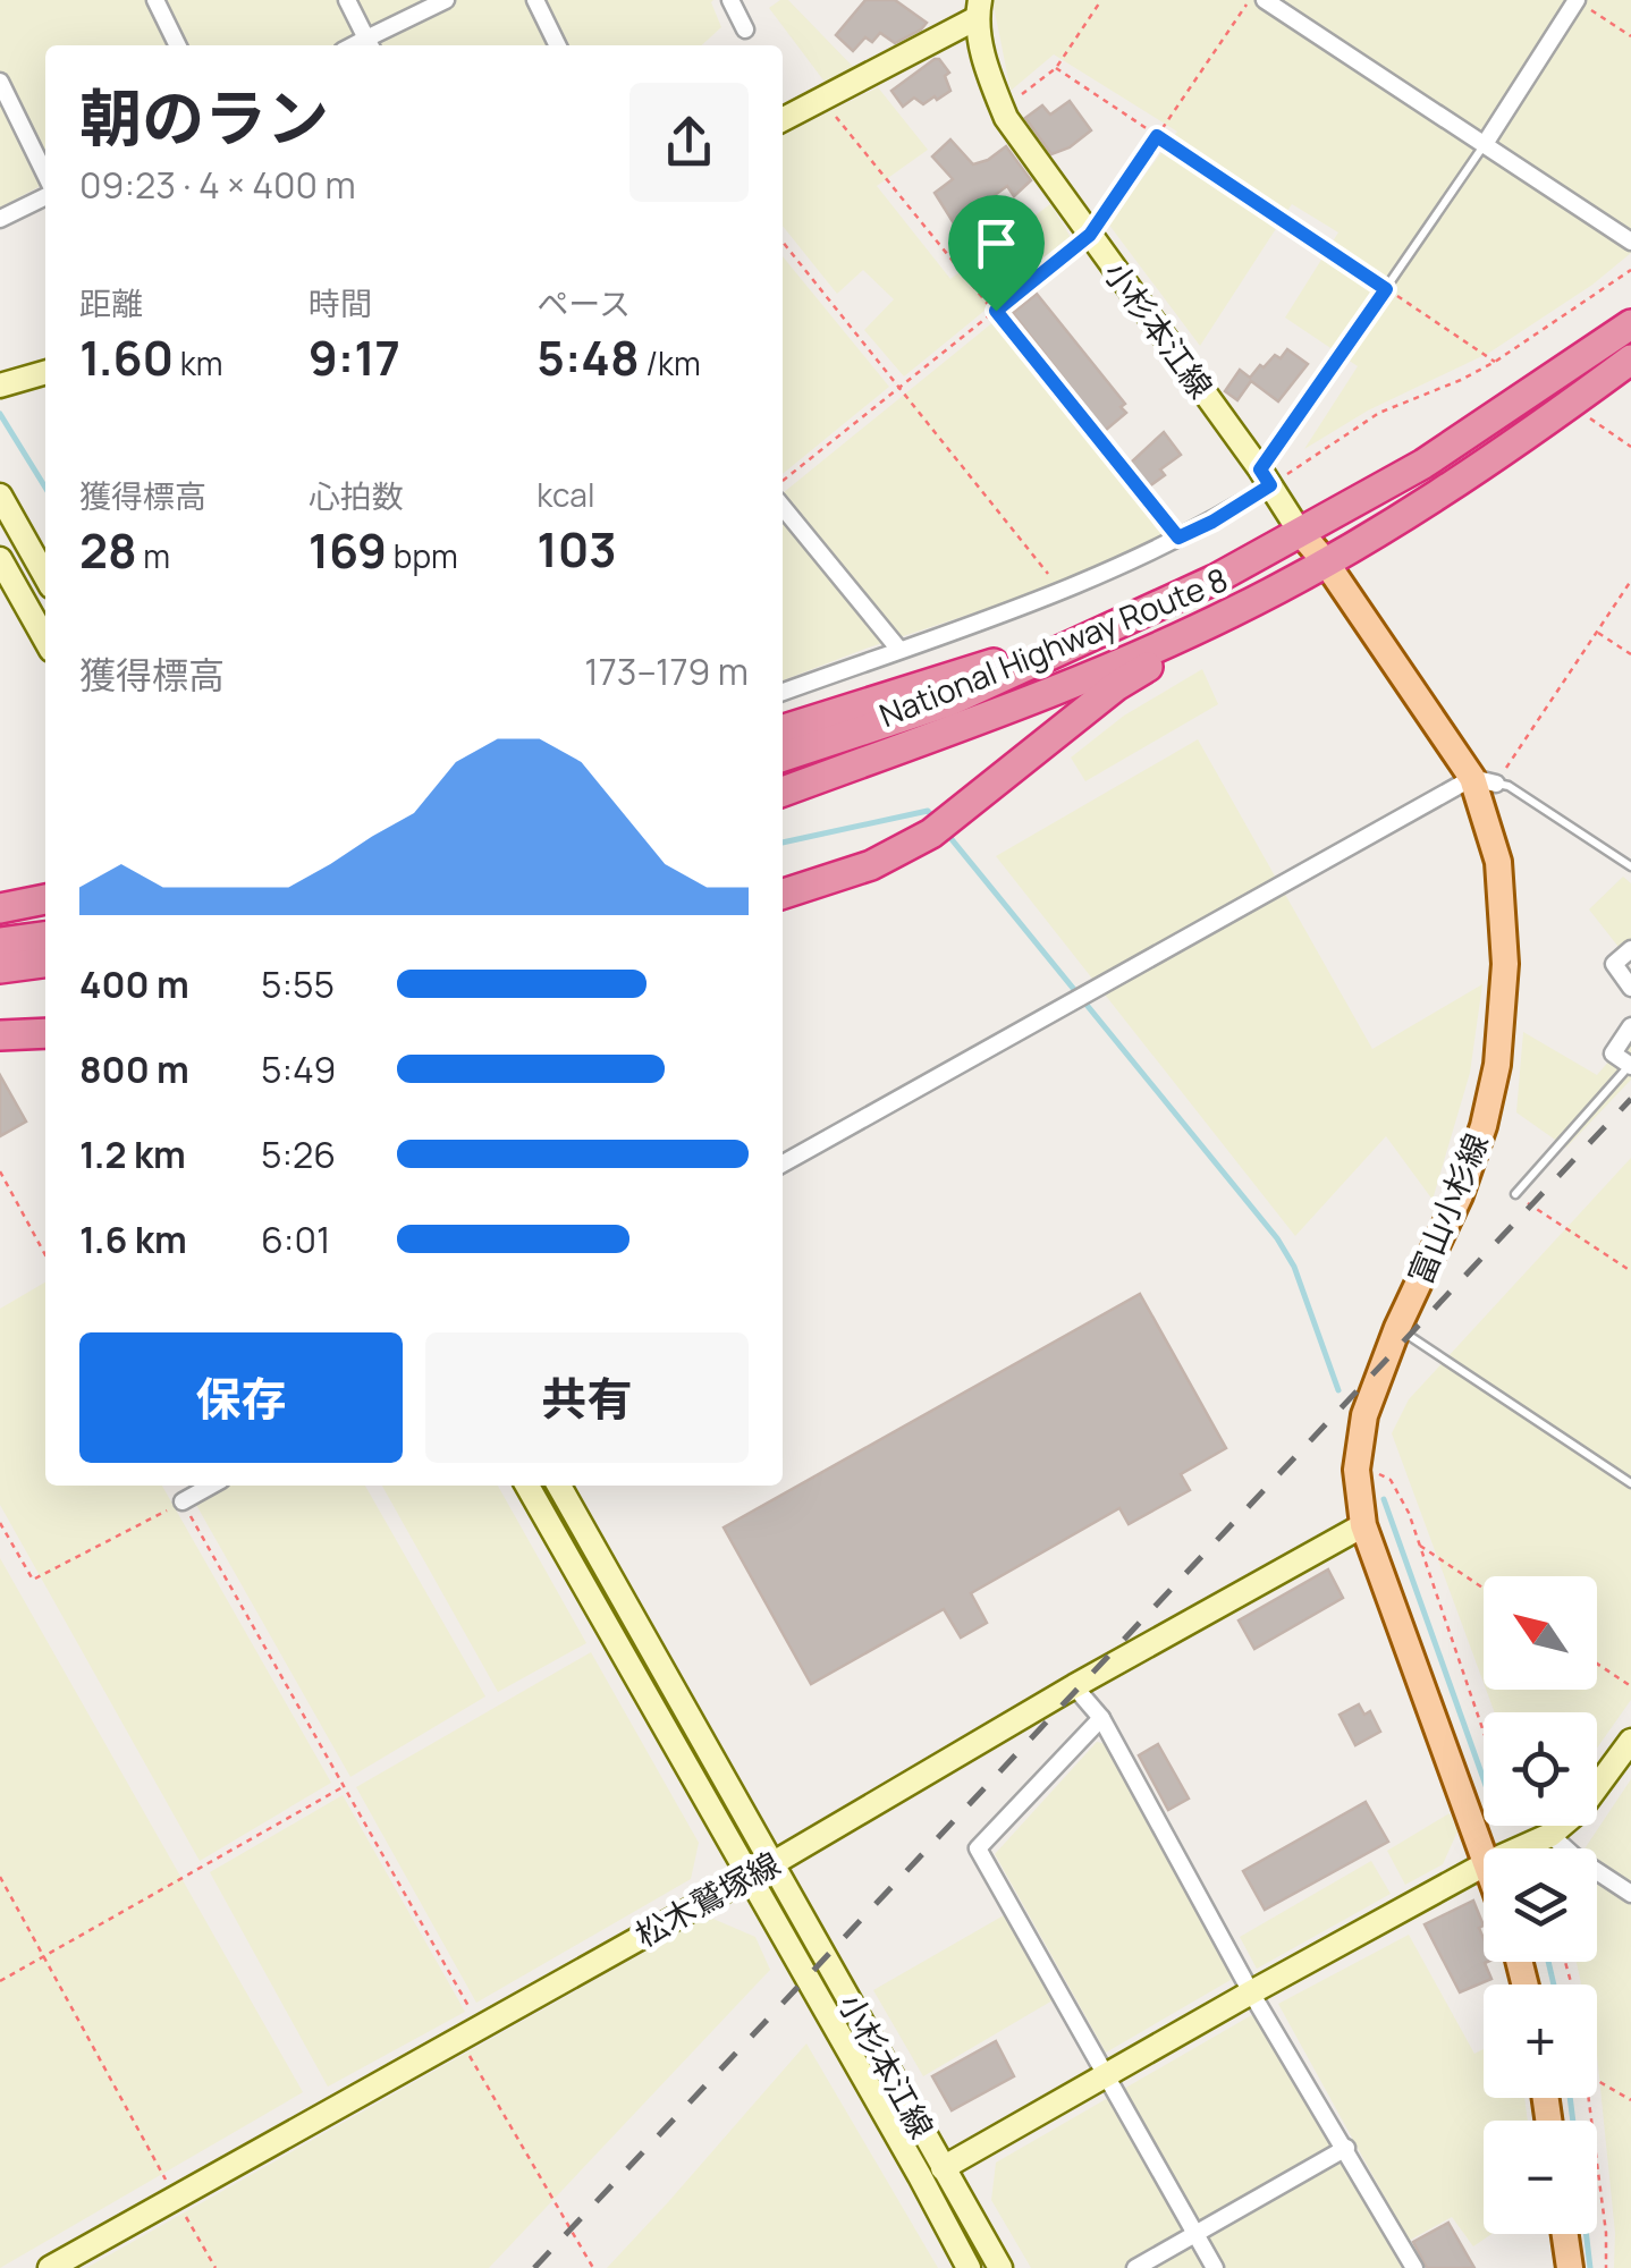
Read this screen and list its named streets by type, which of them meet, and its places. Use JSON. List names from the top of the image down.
{
  "streets": {
    "highway": ["National Highway Route 8"],
    "main road": ["小杉本江線", "富山小杉線", "松木鷲塚線"]
  },
  "crossings": [
    ["小杉本江線", "National Highway Route 8"],
    ["小杉本江線", "富山小杉線"],
    ["小杉本江線", "松木鷲塚線"],
    ["National Highway Route 8", "富山小杉線"],
    ["富山小杉線", "松木鷲塚線"]
  ],
  "north": "top left",
  "page": {
    "heading": ["朝のラン", "09:23 · 4 × 400 m"],
    "stats": [
      ["距離", "1.60 km"],
      ["時間", "9:17"],
      ["ペース", "5:48 /km"],
      ["獲得標高", "28 m"],
      ["心拍数", "169 bpm"],
      ["kcal", "103"]
    ],
    "chart": ["獲得標高", "173–179 m"],
    "list": [
      {
        "name": "400 m",
        "note": "5:55"
      },
      {
        "name": "800 m",
        "note": "5:49"
      },
      {
        "name": "1.2 km",
        "note": "5:26"
      },
      {
        "name": "1.6 km",
        "note": "6:01"
      }
    ],
    "buttons": ["保存", "共有"],
    "map_buttons": ["+", "−"]
  }
}
